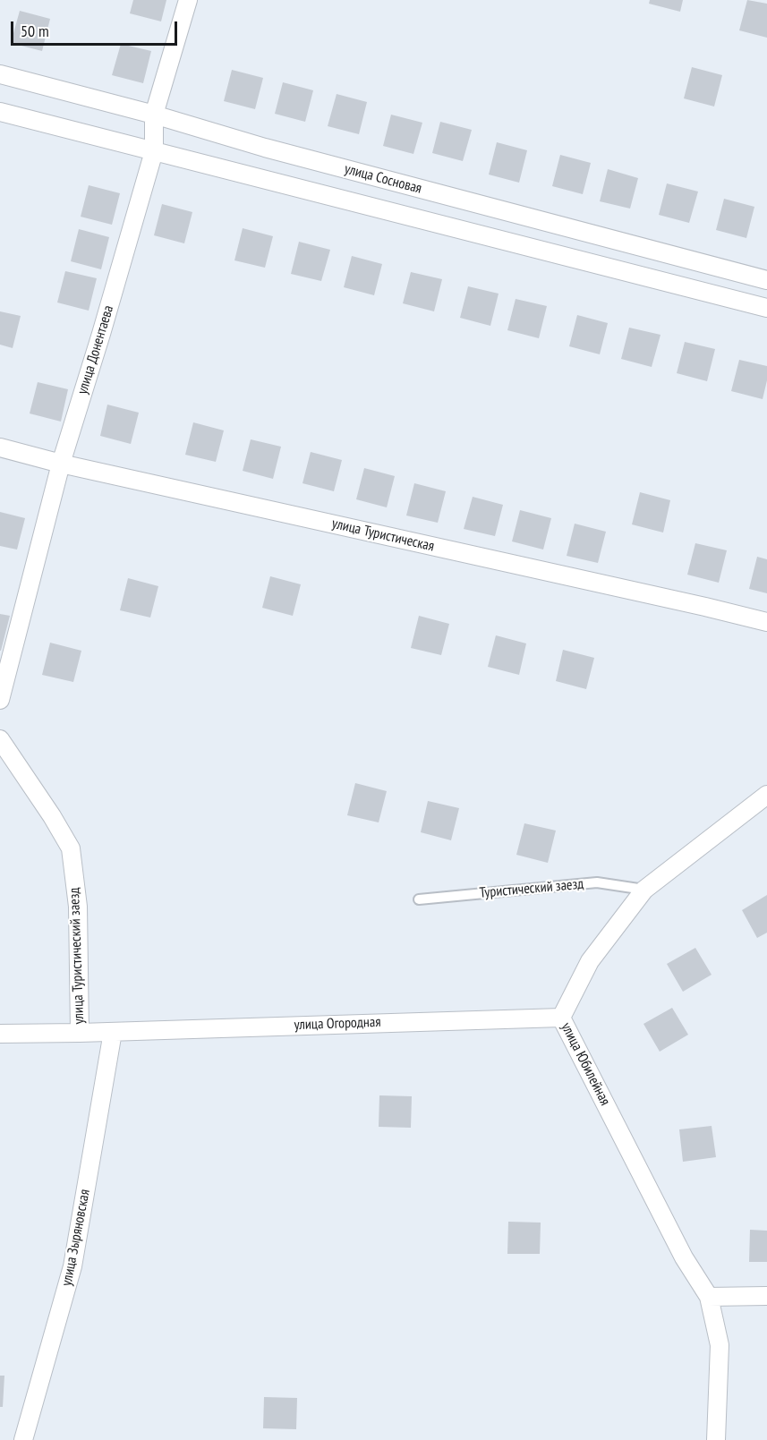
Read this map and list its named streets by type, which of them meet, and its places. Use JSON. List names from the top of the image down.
{
  "streets": {
    "street": [
      "улица Сосновая",
      "улица Донентаева",
      "улица Туристическая",
      "улица Туристический заезд",
      "улица Огородная",
      "улица Юбилейная",
      "улица Зыряновская"
    ],
    "lane": ["Туристический заезд"]
  },
  "crossings": [
    ["улица Сосновая", "улица Донентаева"],
    ["улица Донентаева", "улица Туристическая"],
    ["Туристический заезд", "улица Юбилейная"],
    ["улица Туристический заезд", "улица Огородная"],
    ["улица Огородная", "улица Юбилейная"],
    ["улица Огородная", "улица Зыряновская"]
  ],
  "scale_bar": "50 m"
}
